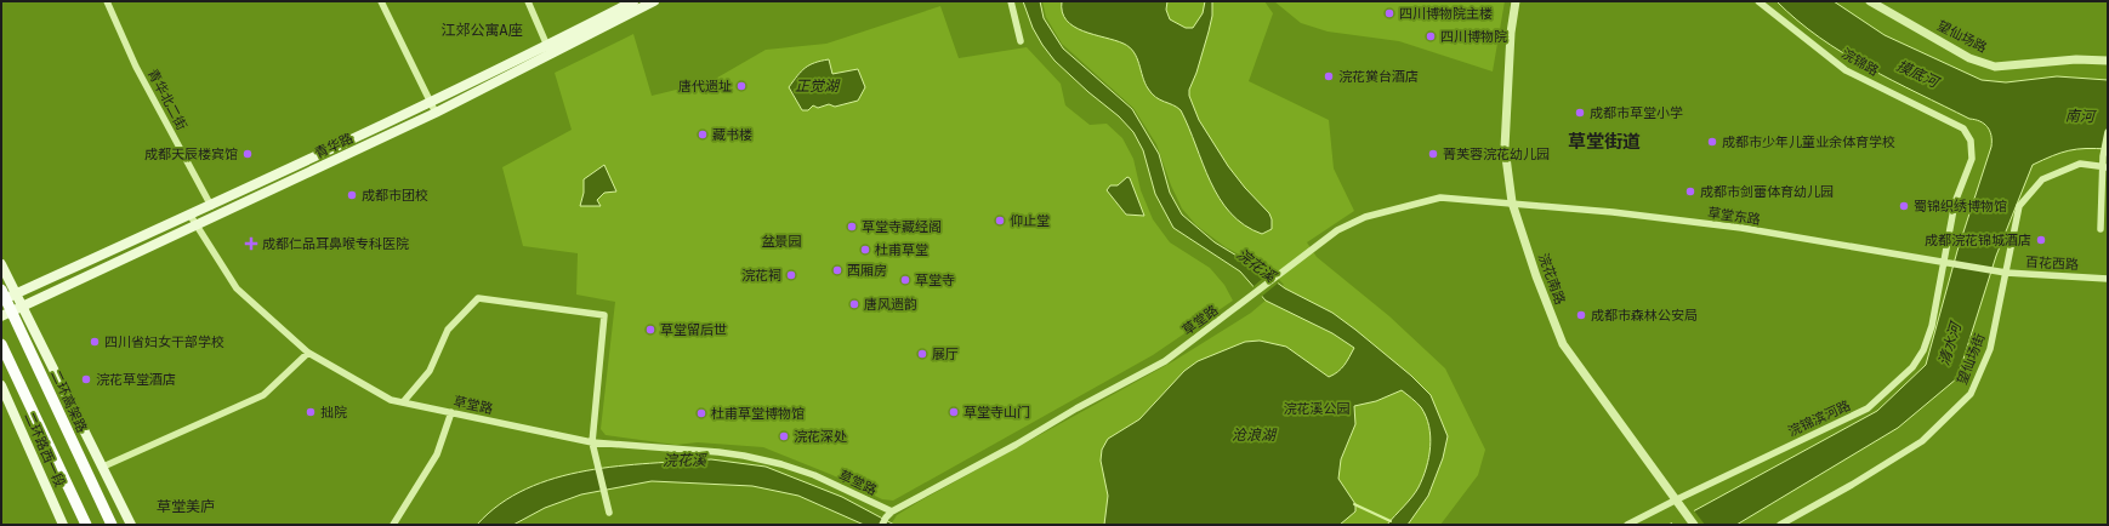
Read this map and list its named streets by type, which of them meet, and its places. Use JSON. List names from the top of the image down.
{
  "streets": {
    "highway": ["二环高架路"],
    "main road": ["青华路", "二环路西一段"],
    "street": [
      "望仙场路",
      "浣锦路",
      "青华北二街",
      "草堂东路",
      "百花西路",
      "浣花南路",
      "草堂路",
      "望仙场街",
      "浣锦滨河路"
    ]
  },
  "crossings": [
    ["浣锦路", "草堂东路"],
    ["浣锦路", "浣锦滨河路"],
    ["青华北二街", "青华路"],
    ["青华路", "草堂路"],
    ["草堂东路", "百花西路"],
    ["草堂东路", "浣花南路"],
    ["草堂东路", "草堂路"],
    ["草堂东路", "浣锦滨河路"],
    ["百花西路", "望仙场街"],
    ["浣花南路", "草堂路"],
    ["浣花南路", "浣锦滨河路"]
  ],
  "districts": ["江郊公寓A座", "草堂街道", "草堂美庐"],
  "water": [
    "摸底河",
    "正觉湖",
    "南河",
    "浣花溪",
    "清水河",
    "沧浪湖"
  ],
  "parks": ["盆景园", "浣花溪公园"],
  "places": {
    "other": [
      "四川博物院主楼",
      "四川博物院",
      "浣花黉台酒店",
      "唐代遗址",
      "成都市草堂小学",
      "藏书楼",
      "成都市少年儿童业余体育学校",
      "成都天辰楼宾馆",
      "菁芙蓉浣花幼儿园",
      "成都市剑蕾体育幼儿园",
      "成都市团校",
      "蜀锦织绣博物馆",
      "仰止堂",
      "草堂寺藏经阁",
      "成都浣花锦城酒店",
      "杜甫草堂",
      "西厢房",
      "浣花祠",
      "草堂寺",
      "唐风遗韵",
      "成都市森林公安局",
      "草堂留后世",
      "四川省妇女干部学校",
      "展厅",
      "浣花草堂酒店",
      "拙院",
      "草堂寺山门",
      "杜甫草堂博物馆",
      "浣花深处"
    ],
    "health": ["成都仁品耳鼻喉专科医院"]
  }
}
